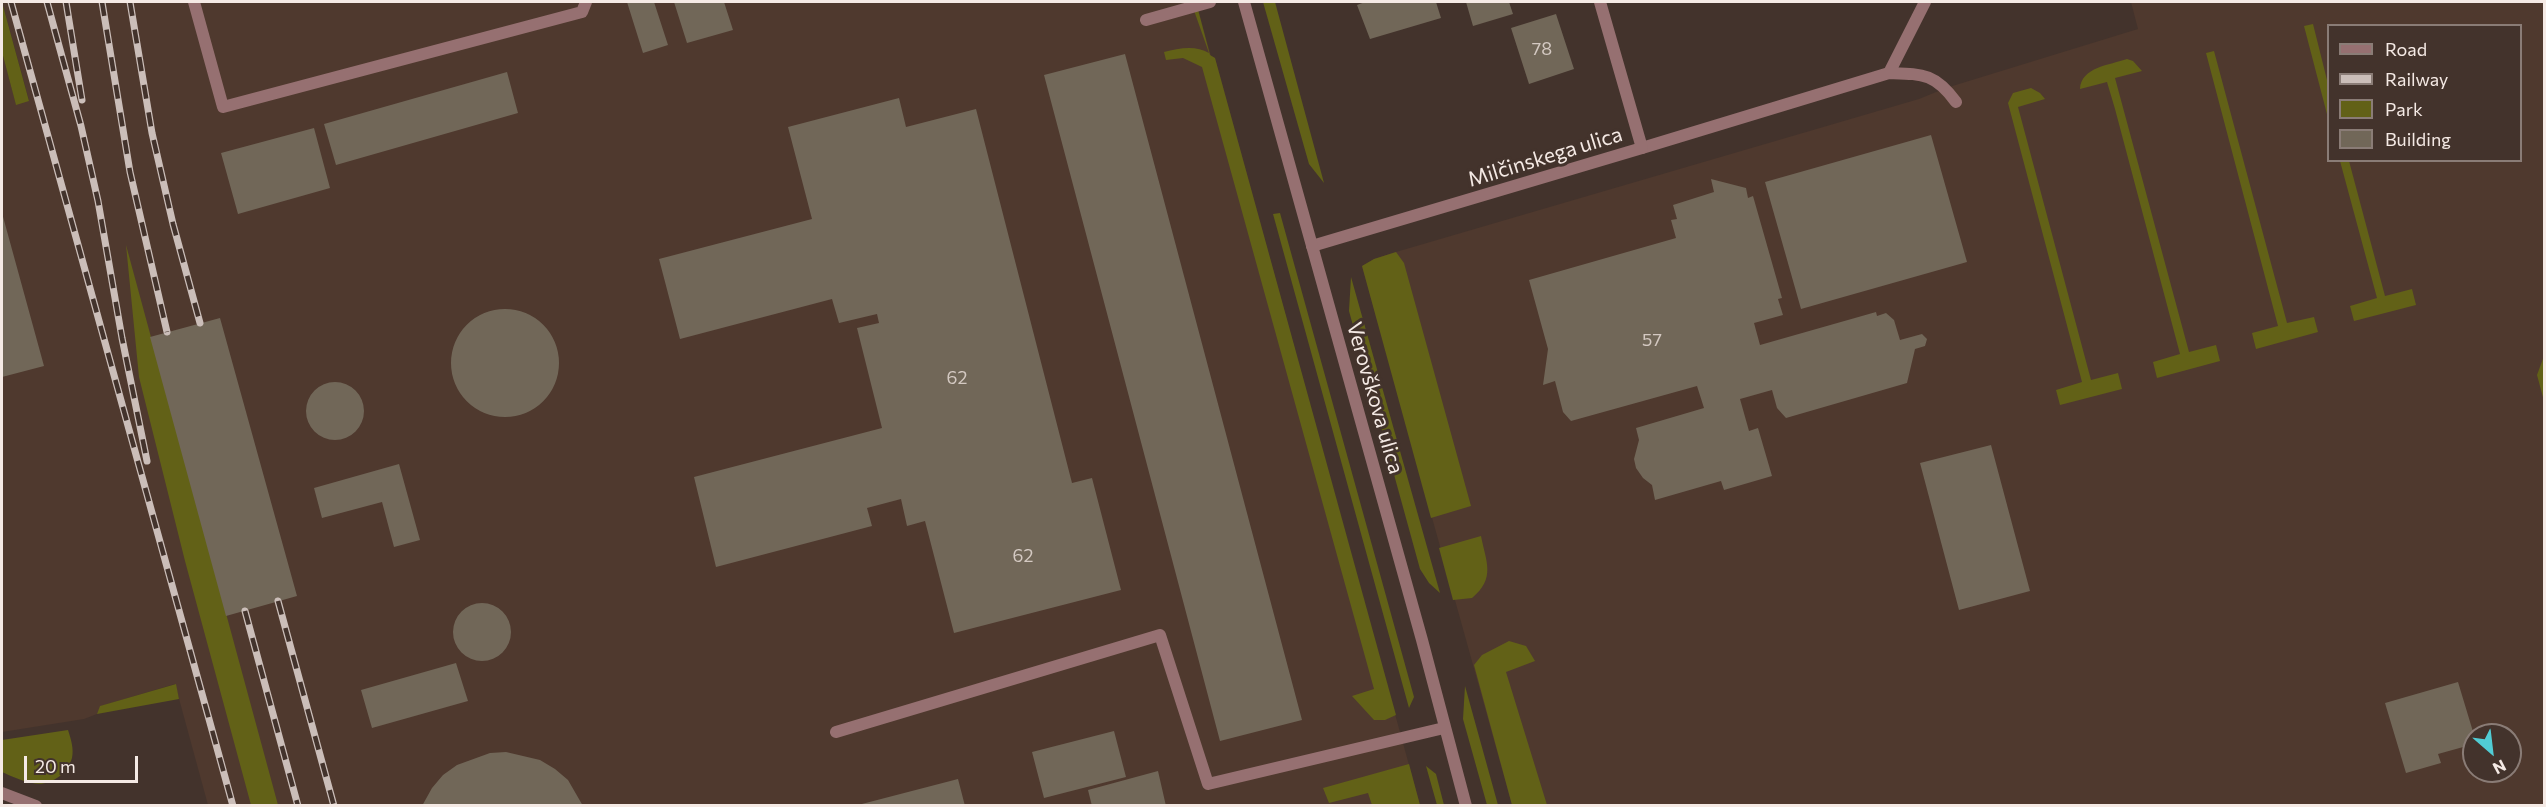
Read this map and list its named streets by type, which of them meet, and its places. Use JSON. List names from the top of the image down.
{
  "streets": {
    "street": ["Milčinskega ulica", "Verovškova ulica"]
  },
  "crossings": [
    ["Milčinskega ulica", "Verovškova ulica"]
  ],
  "house_numbers": [
    "78",
    "57",
    "62",
    "62"
  ],
  "legend": [
    "Road",
    "Railway",
    "Park",
    "Building"
  ],
  "scale_bar": "20 m",
  "north": "bottom right"
}
